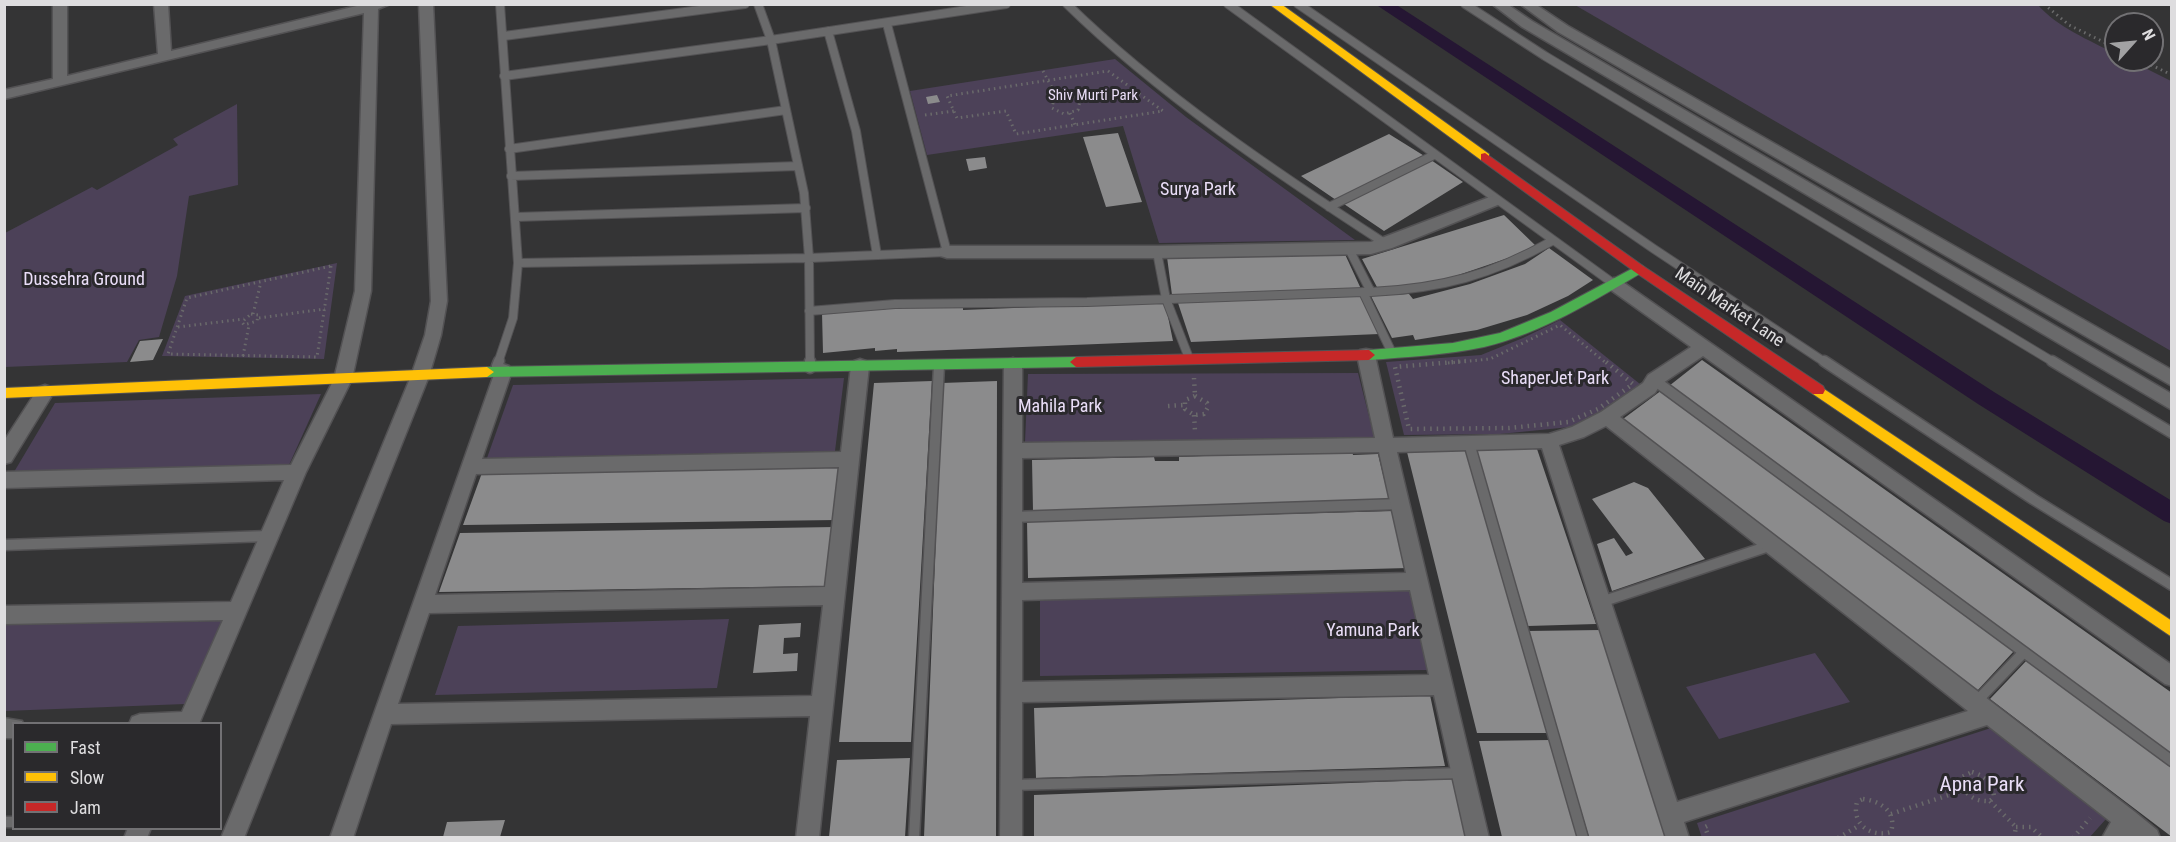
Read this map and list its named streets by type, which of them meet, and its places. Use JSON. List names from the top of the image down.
{
  "streets": {
    "street": ["Main Market Lane"]
  },
  "parks": [
    "Shiv Murti Park",
    "Surya Park",
    "Dussehra Ground",
    "ShaperJet Park",
    "Mahila Park",
    "Yamuna Park",
    "Apna Park"
  ],
  "legend": ["Fast", "Slow", "Jam"],
  "north": "top right"
}
